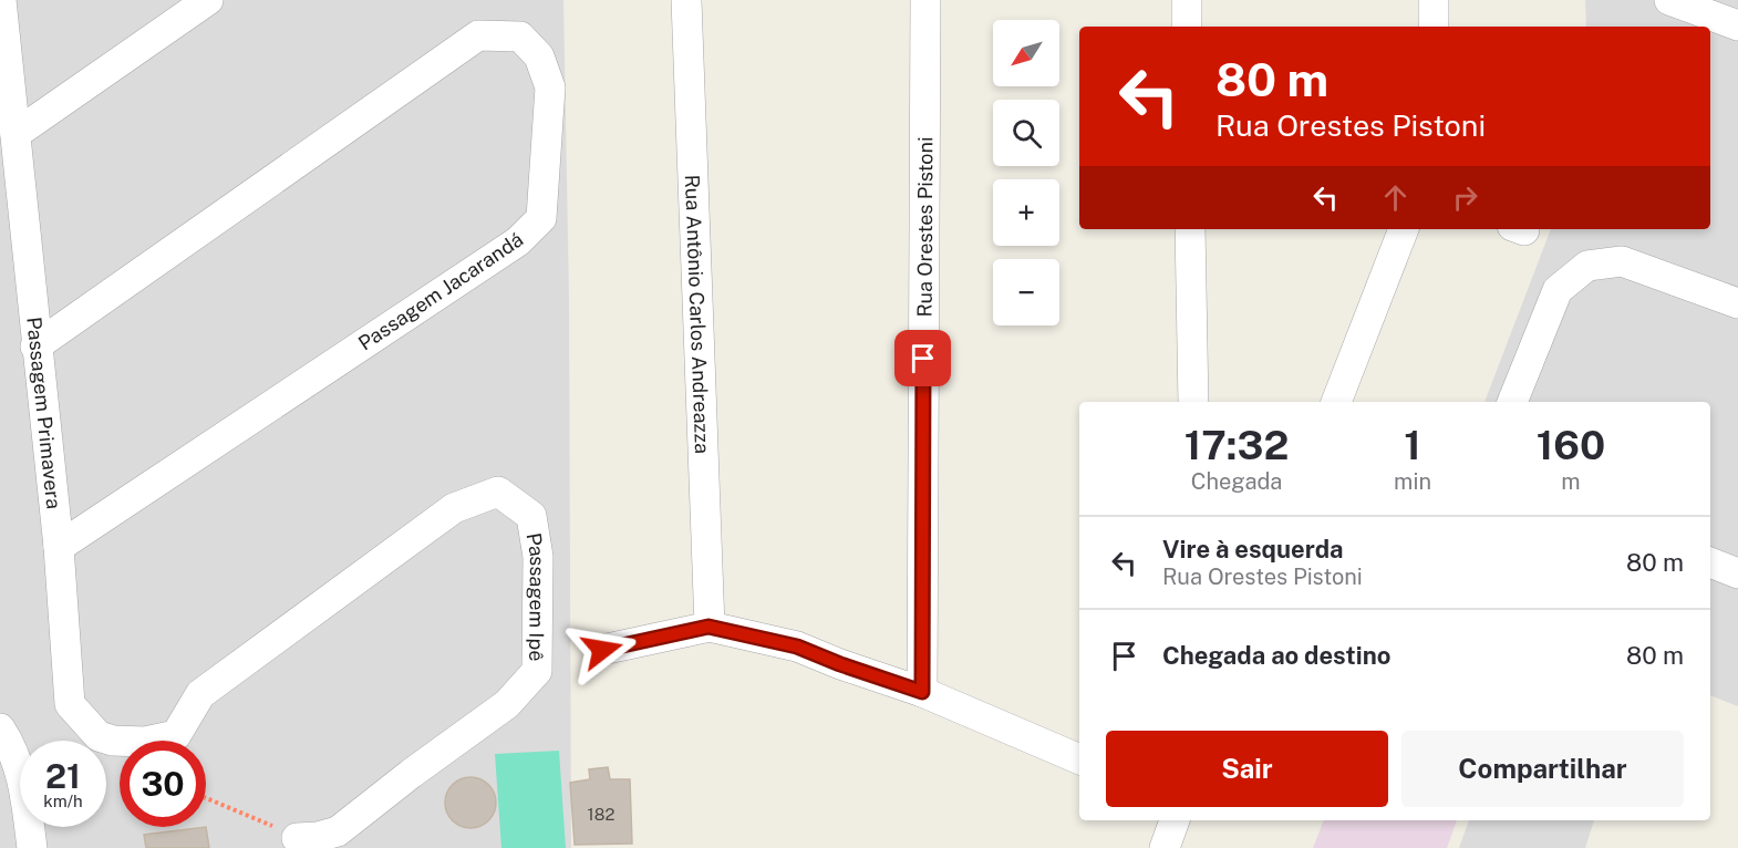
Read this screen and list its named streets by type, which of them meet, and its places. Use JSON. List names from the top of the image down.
{
  "streets": {
    "street": [
      "Rua Orestes Pistoni",
      "Passagem Jacarandá",
      "Rua Antônio Carlos Andreazza",
      "Passagem Primavera",
      "Passagem Ipê"
    ]
  },
  "crossings": [
    ["Passagem Jacarandá", "Passagem Primavera"],
    ["Passagem Primavera", "Passagem Ipê"]
  ],
  "house_numbers": ["182"],
  "north": "bottom left",
  "page": {
    "map_buttons": ["+", "−"],
    "turn": ["80 m", "Rua Orestes Pistoni"],
    "eta": [
      "17:32",
      "Chegada",
      "1",
      "min",
      "160",
      "m"
    ],
    "list": [
      {
        "name": "Vire à esquerda",
        "note": "Rua Orestes Pistoni",
        "value": "80 m"
      },
      {
        "name": "Chegada ao destino",
        "value": "80 m"
      }
    ],
    "buttons": ["Sair", "Compartilhar"],
    "speed": "21 km/h",
    "limit": "30"
  }
}
